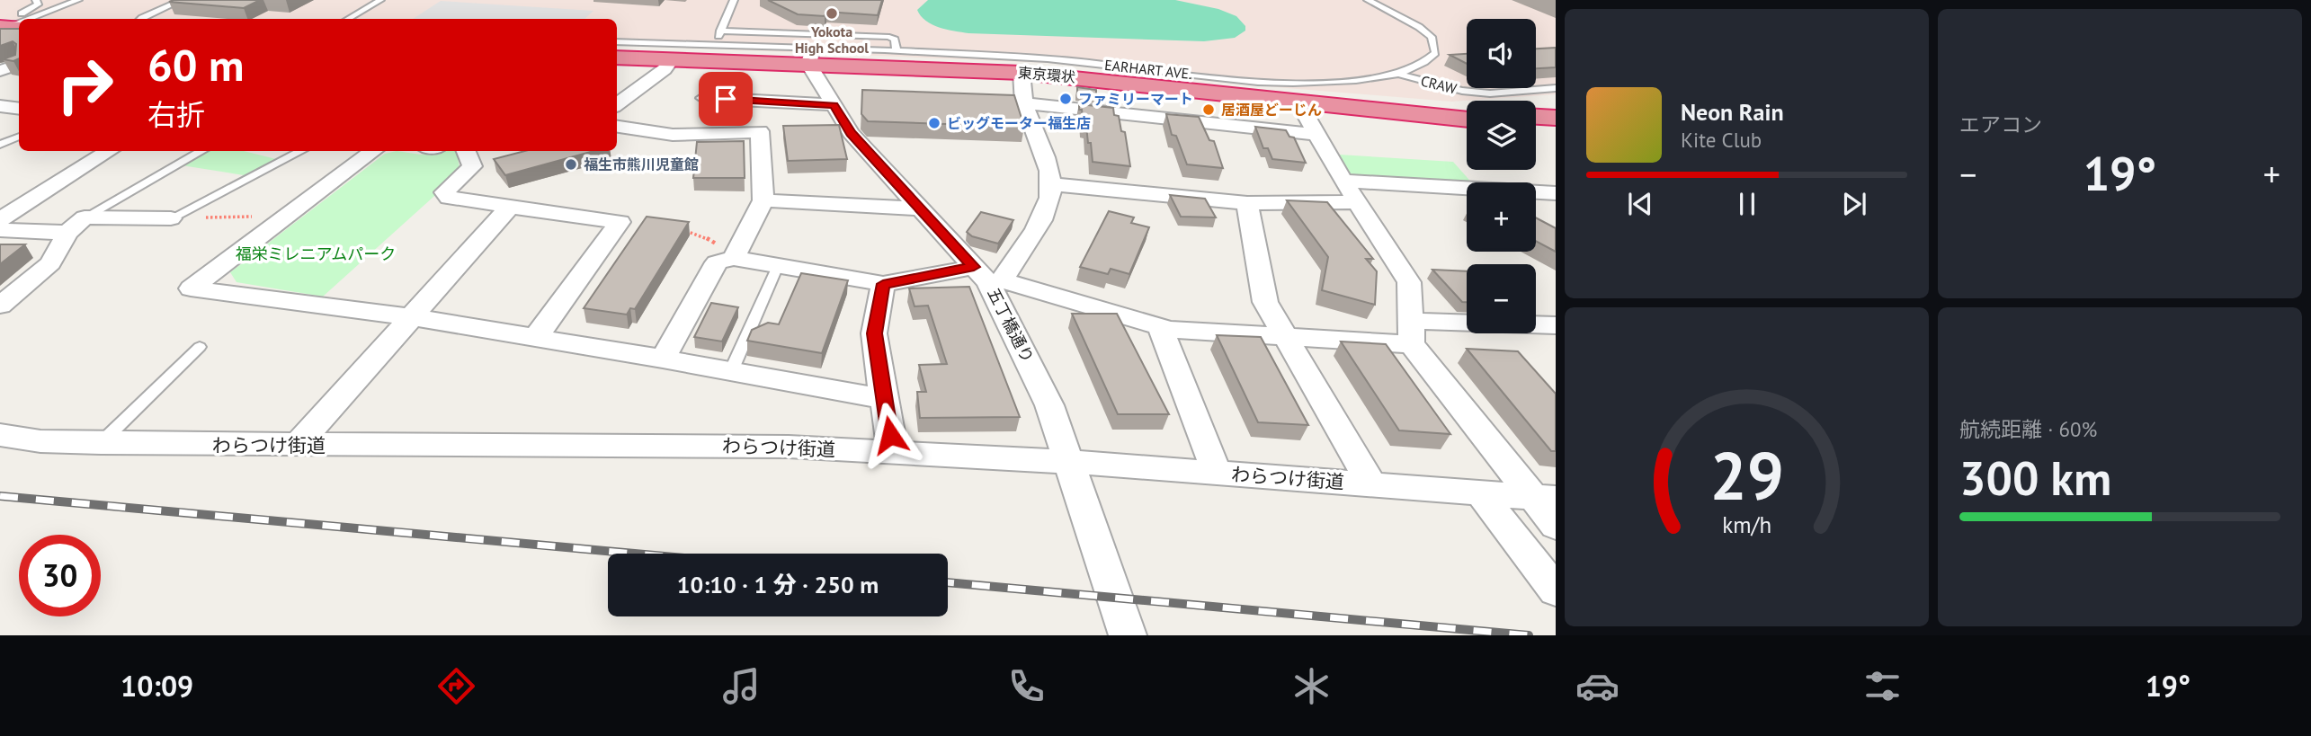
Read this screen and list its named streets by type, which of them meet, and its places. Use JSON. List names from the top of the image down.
{
  "streets": {
    "highway": ["東京環状"],
    "street": ["五丁橋通り", "わらつけ街道"],
    "lane": ["EARHART AVE.", "CRAW"]
  },
  "crossings": [
    ["EARHART AVE.", "CRAW"],
    ["東京環状", "五丁橋通り"],
    ["五丁橋通り", "わらつけ街道"]
  ],
  "parks": ["福栄ミレニアムパーク"],
  "places": [
    "Yokota High School",
    "ファミリーマート",
    "居酒屋どーじん",
    "ビッグモーター福生店",
    "福生市熊川児童館"
  ],
  "page": {
    "tile": [
      "エアコン",
      ["航続距離 · 60%", "300 km"]
    ],
    "map_buttons": ["+", "−"],
    "turn": ["60 m", "右折"],
    "song": ["Neon Rain", "Kite Club"],
    "heat": ["−", "19°", "+"],
    "limit": "30",
    "trip": "10:10 · 1 分 · 250 m",
    "tabs": ["10:09", "19°"],
    "gauge": ["29", "km/h"]
  }
}
